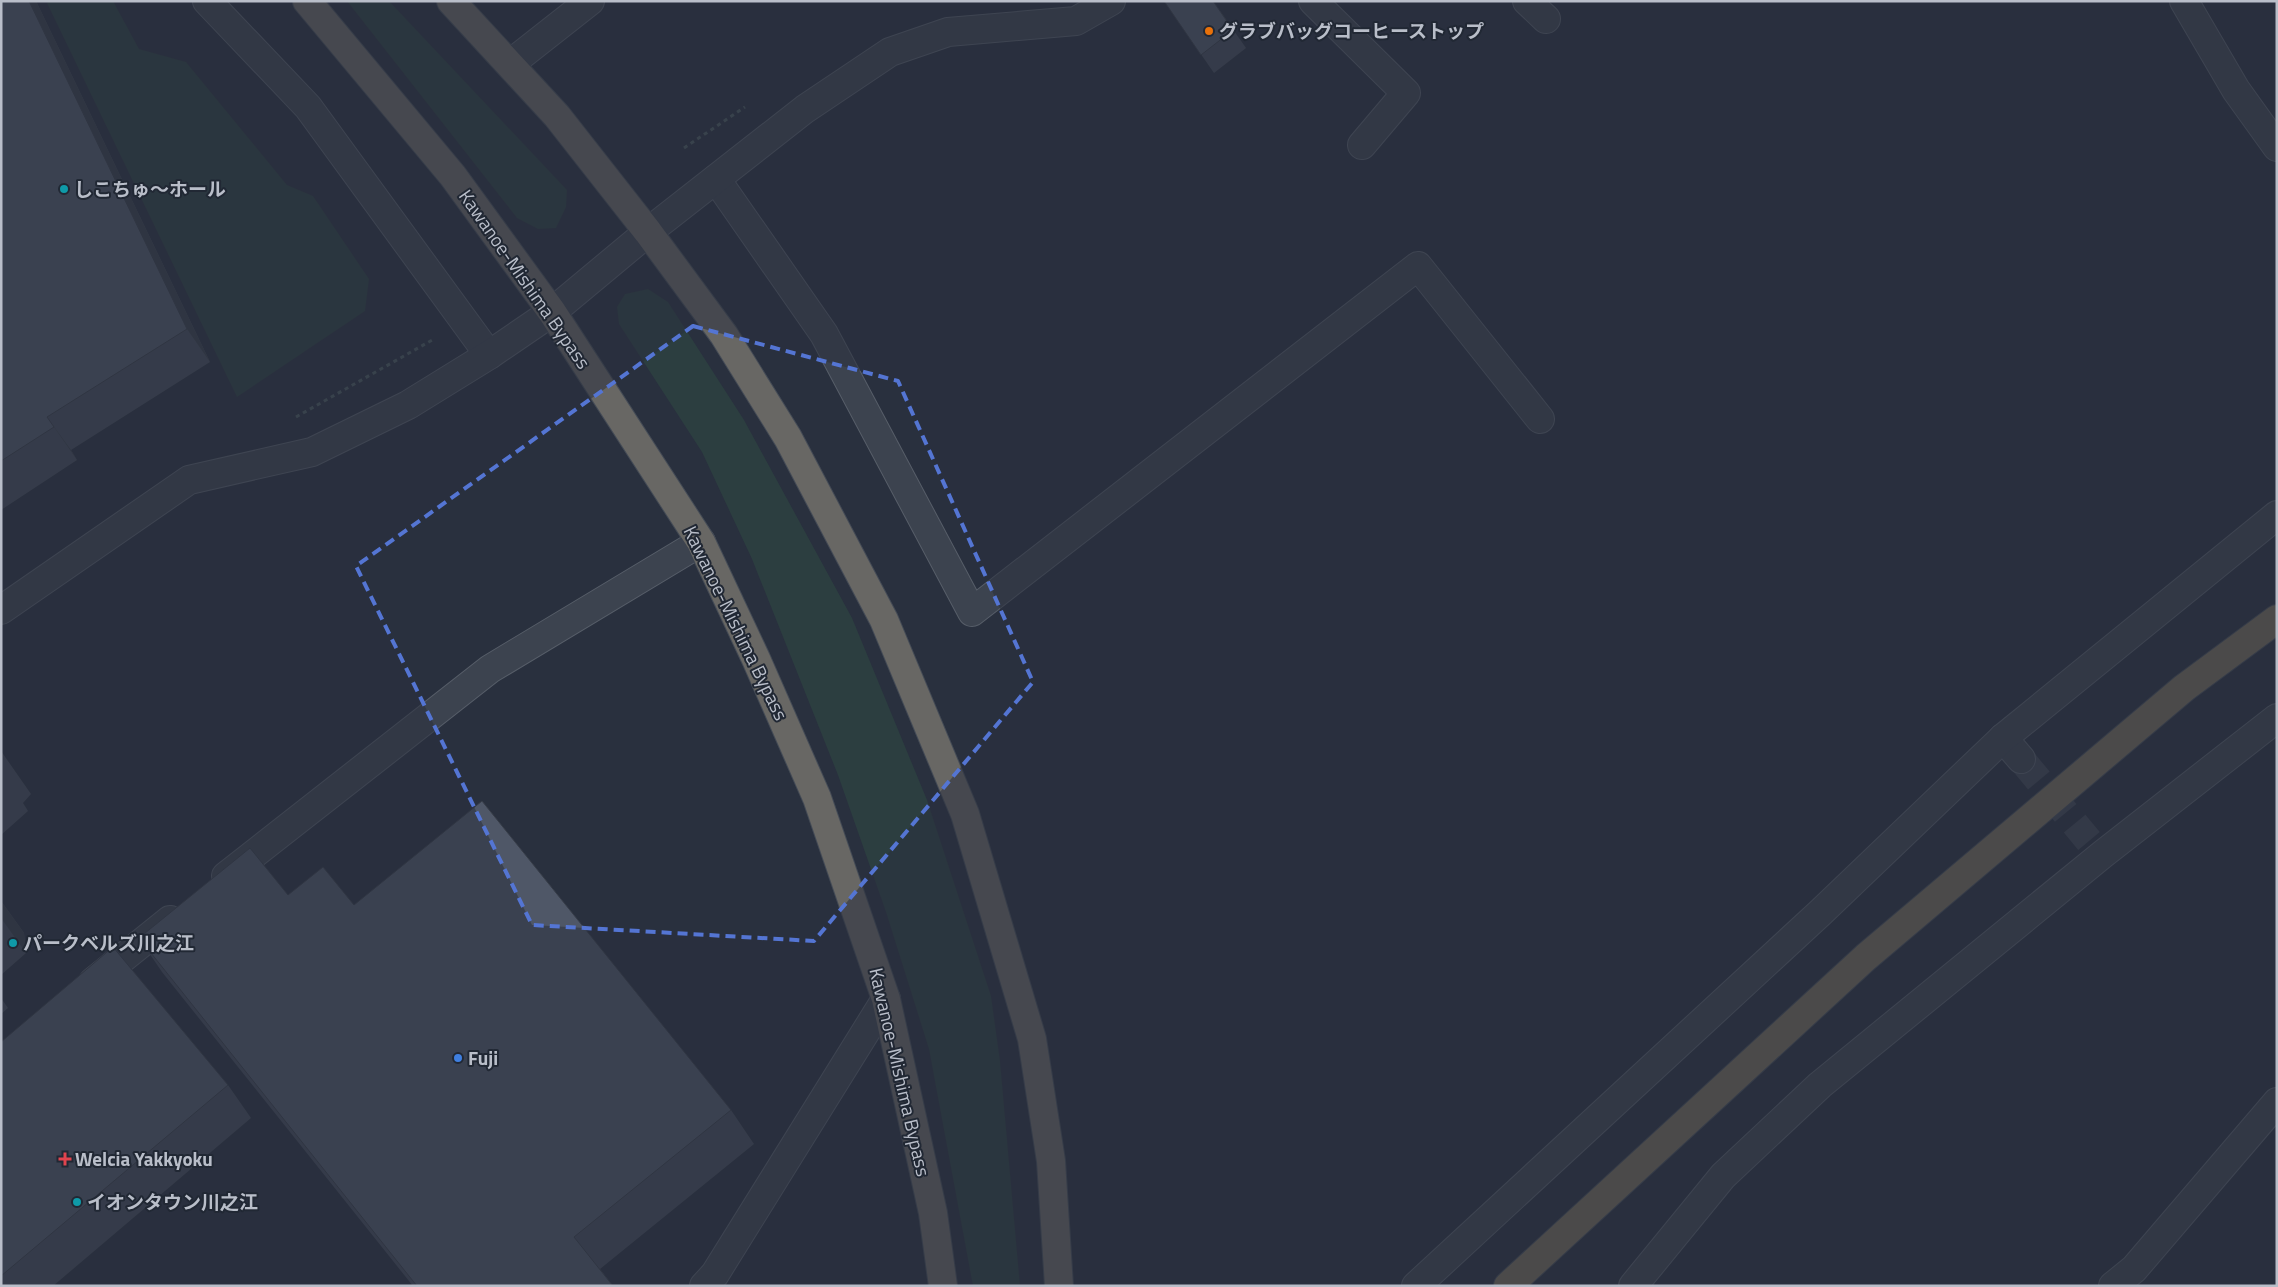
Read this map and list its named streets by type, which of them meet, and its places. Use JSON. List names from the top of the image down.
{
  "streets": {
    "highway": ["Kawanoe-Mishima Bypass"]
  },
  "places": {
    "other": [
      "グラブバッグコーヒーストップ",
      "しこちゅ～ホール",
      "パークベルズ川之江",
      "Fuji",
      "イオンタウン川之江"
    ],
    "health": ["Welcia Yakkyoku"]
  }
}
